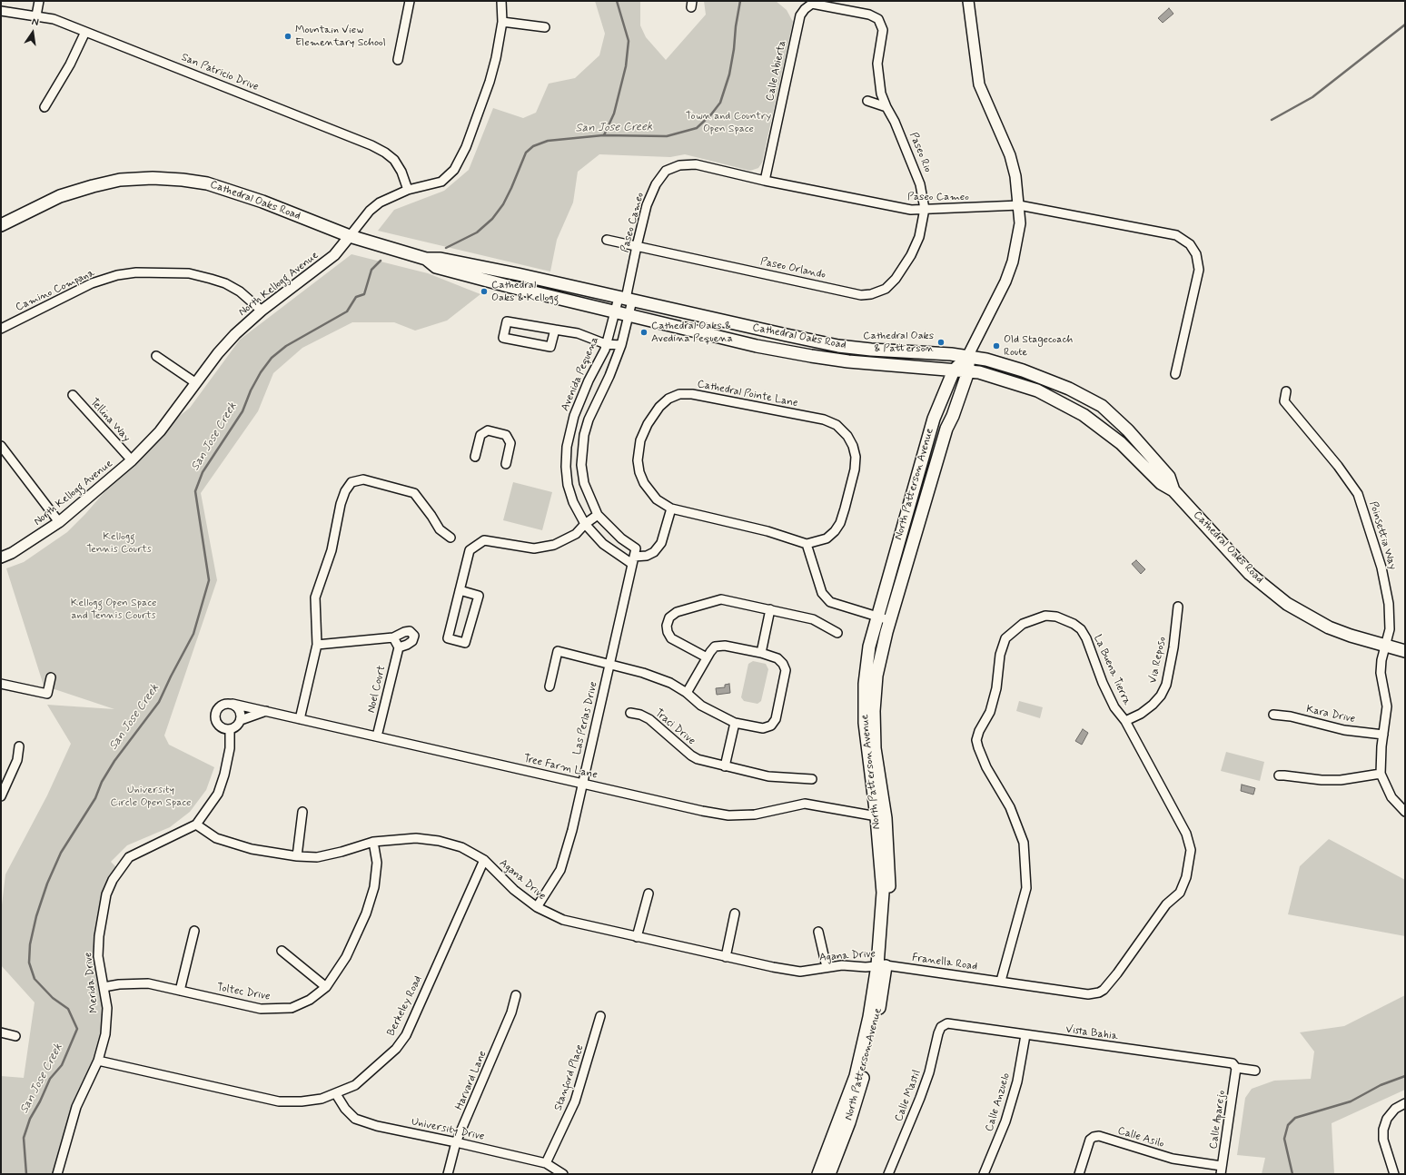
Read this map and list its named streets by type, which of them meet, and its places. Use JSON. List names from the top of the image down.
{
  "streets": {
    "main road": ["Cathedral Oaks Road", "North Patterson Avenue"],
    "street": [
      "Calle Abierta",
      "San Patricio Drive",
      "Paseo Rio",
      "Paseo Cameo",
      "Paseo Orlando",
      "North Kellogg Avenue",
      "Camino Compana",
      "Avenida Pequena",
      "Cathedral Pointe Lane",
      "Tellina Way",
      "Poinsettia Way",
      "Via Reposo",
      "La Buena Tierra",
      "Noel Court",
      "Kara Drive",
      "Las Perlas Drive",
      "Traci Drive",
      "Tree Farm Lane",
      "Agana Drive",
      "Franella Road",
      "Merida Drive",
      "Toltec Drive",
      "Berkeley Road",
      "Vista Bahia",
      "Stanford Place",
      "Harvard Lane",
      "Calle Mastil",
      "Calle Anzuelo",
      "Calle Aparejo",
      "University Drive",
      "Calle Asilo"
    ]
  },
  "crossings": [
    ["Calle Abierta", "Paseo Rio"],
    ["Calle Abierta", "Paseo Cameo"],
    ["San Patricio Drive", "North Kellogg Avenue"],
    ["Paseo Rio", "Paseo Cameo"],
    ["Paseo Rio", "Paseo Orlando"],
    ["Paseo Cameo", "Cathedral Oaks Road"],
    ["Paseo Cameo", "Paseo Orlando"],
    ["Paseo Cameo", "Avenida Pequena"],
    ["Paseo Cameo", "North Patterson Avenue"],
    ["Cathedral Oaks Road", "North Kellogg Avenue"],
    ["Cathedral Oaks Road", "Avenida Pequena"],
    ["Cathedral Oaks Road", "North Patterson Avenue"],
    ["Cathedral Oaks Road", "Poinsettia Way"],
    ["North Kellogg Avenue", "Camino Compana"],
    ["North Kellogg Avenue", "Tellina Way"],
    ["Avenida Pequena", "Las Perlas Drive"],
    ["North Patterson Avenue", "Tree Farm Lane"],
    ["North Patterson Avenue", "Agana Drive"],
    ["North Patterson Avenue", "Franella Road"],
    ["Poinsettia Way", "Kara Drive"],
    ["Via Reposo", "La Buena Tierra"],
    ["La Buena Tierra", "Franella Road"],
    ["Noel Court", "Tree Farm Lane"],
    ["Las Perlas Drive", "Tree Farm Lane"],
    ["Las Perlas Drive", "Agana Drive"],
    ["Tree Farm Lane", "Merida Drive"],
    ["Agana Drive", "Franella Road"],
    ["Agana Drive", "Merida Drive"],
    ["Agana Drive", "Toltec Drive"],
    ["Agana Drive", "Berkeley Road"],
    ["Merida Drive", "Toltec Drive"],
    ["Merida Drive", "Berkeley Road"],
    ["Berkeley Road", "University Drive"],
    ["Vista Bahia", "Calle Mastil"],
    ["Vista Bahia", "Calle Anzuelo"],
    ["Vista Bahia", "Calle Aparejo"],
    ["Stanford Place", "University Drive"],
    ["Harvard Lane", "University Drive"],
    ["Calle Aparejo", "Calle Asilo"]
  ],
  "water": ["San Jose Creek"],
  "parks": [
    "Town and Country Open Space",
    "Kellogg Tennis Courts",
    "Kellogg Open Space and Tennis Courts",
    "University Circle Open Space"
  ],
  "places": [
    "Mountain View Elementary School",
    "Cathedral Oaks & Kellogg",
    "Cathedral Oaks & Avedina Pequena",
    "Cathedral Oaks & Patterson",
    "Old Stagecoach Route"
  ],
  "north": "top"
}
